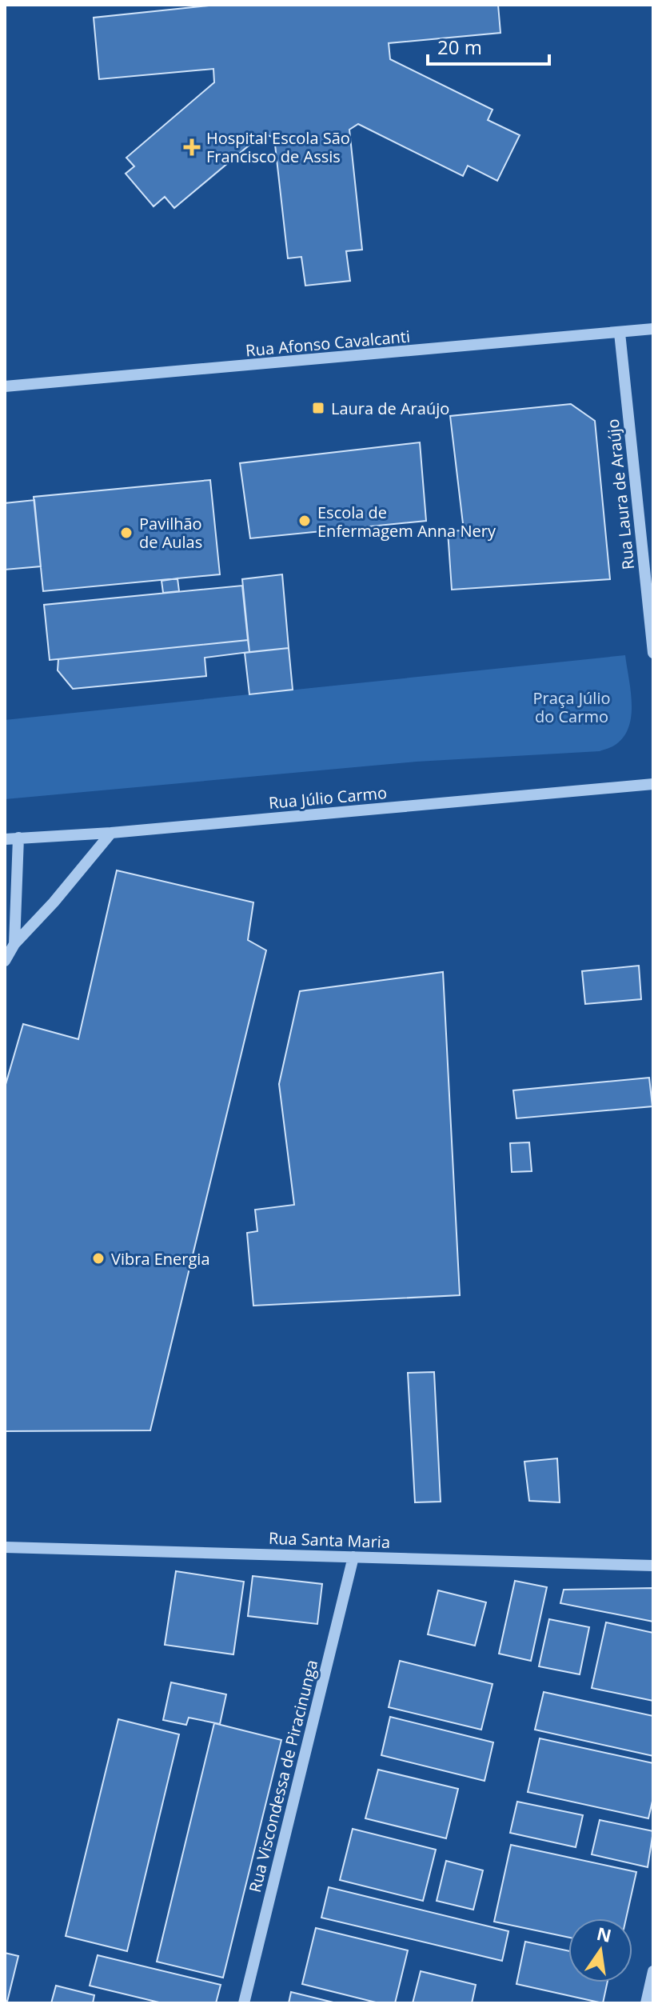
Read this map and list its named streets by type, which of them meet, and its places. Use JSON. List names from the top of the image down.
{
  "streets": {
    "street": [
      "Rua Afonso Cavalcanti",
      "Rua Laura de Araújo",
      "Rua Júlio Carmo",
      "Rua Santa Maria",
      "Rua Viscondessa de Piracinunga"
    ]
  },
  "crossings": [
    ["Rua Afonso Cavalcanti", "Rua Laura de Araújo"],
    ["Rua Santa Maria", "Rua Viscondessa de Piracinunga"]
  ],
  "parks": ["Praça Júlio do Carmo"],
  "places": {
    "health": ["Hospital Escola São Francisco de Assis"],
    "transit": ["Laura de Araújo"],
    "other": ["Escola de Enfermagem Anna Nery", "Pavilhão de Aulas", "Vibra Energia"]
  },
  "scale_bar": "20 m",
  "north": "top"
}
